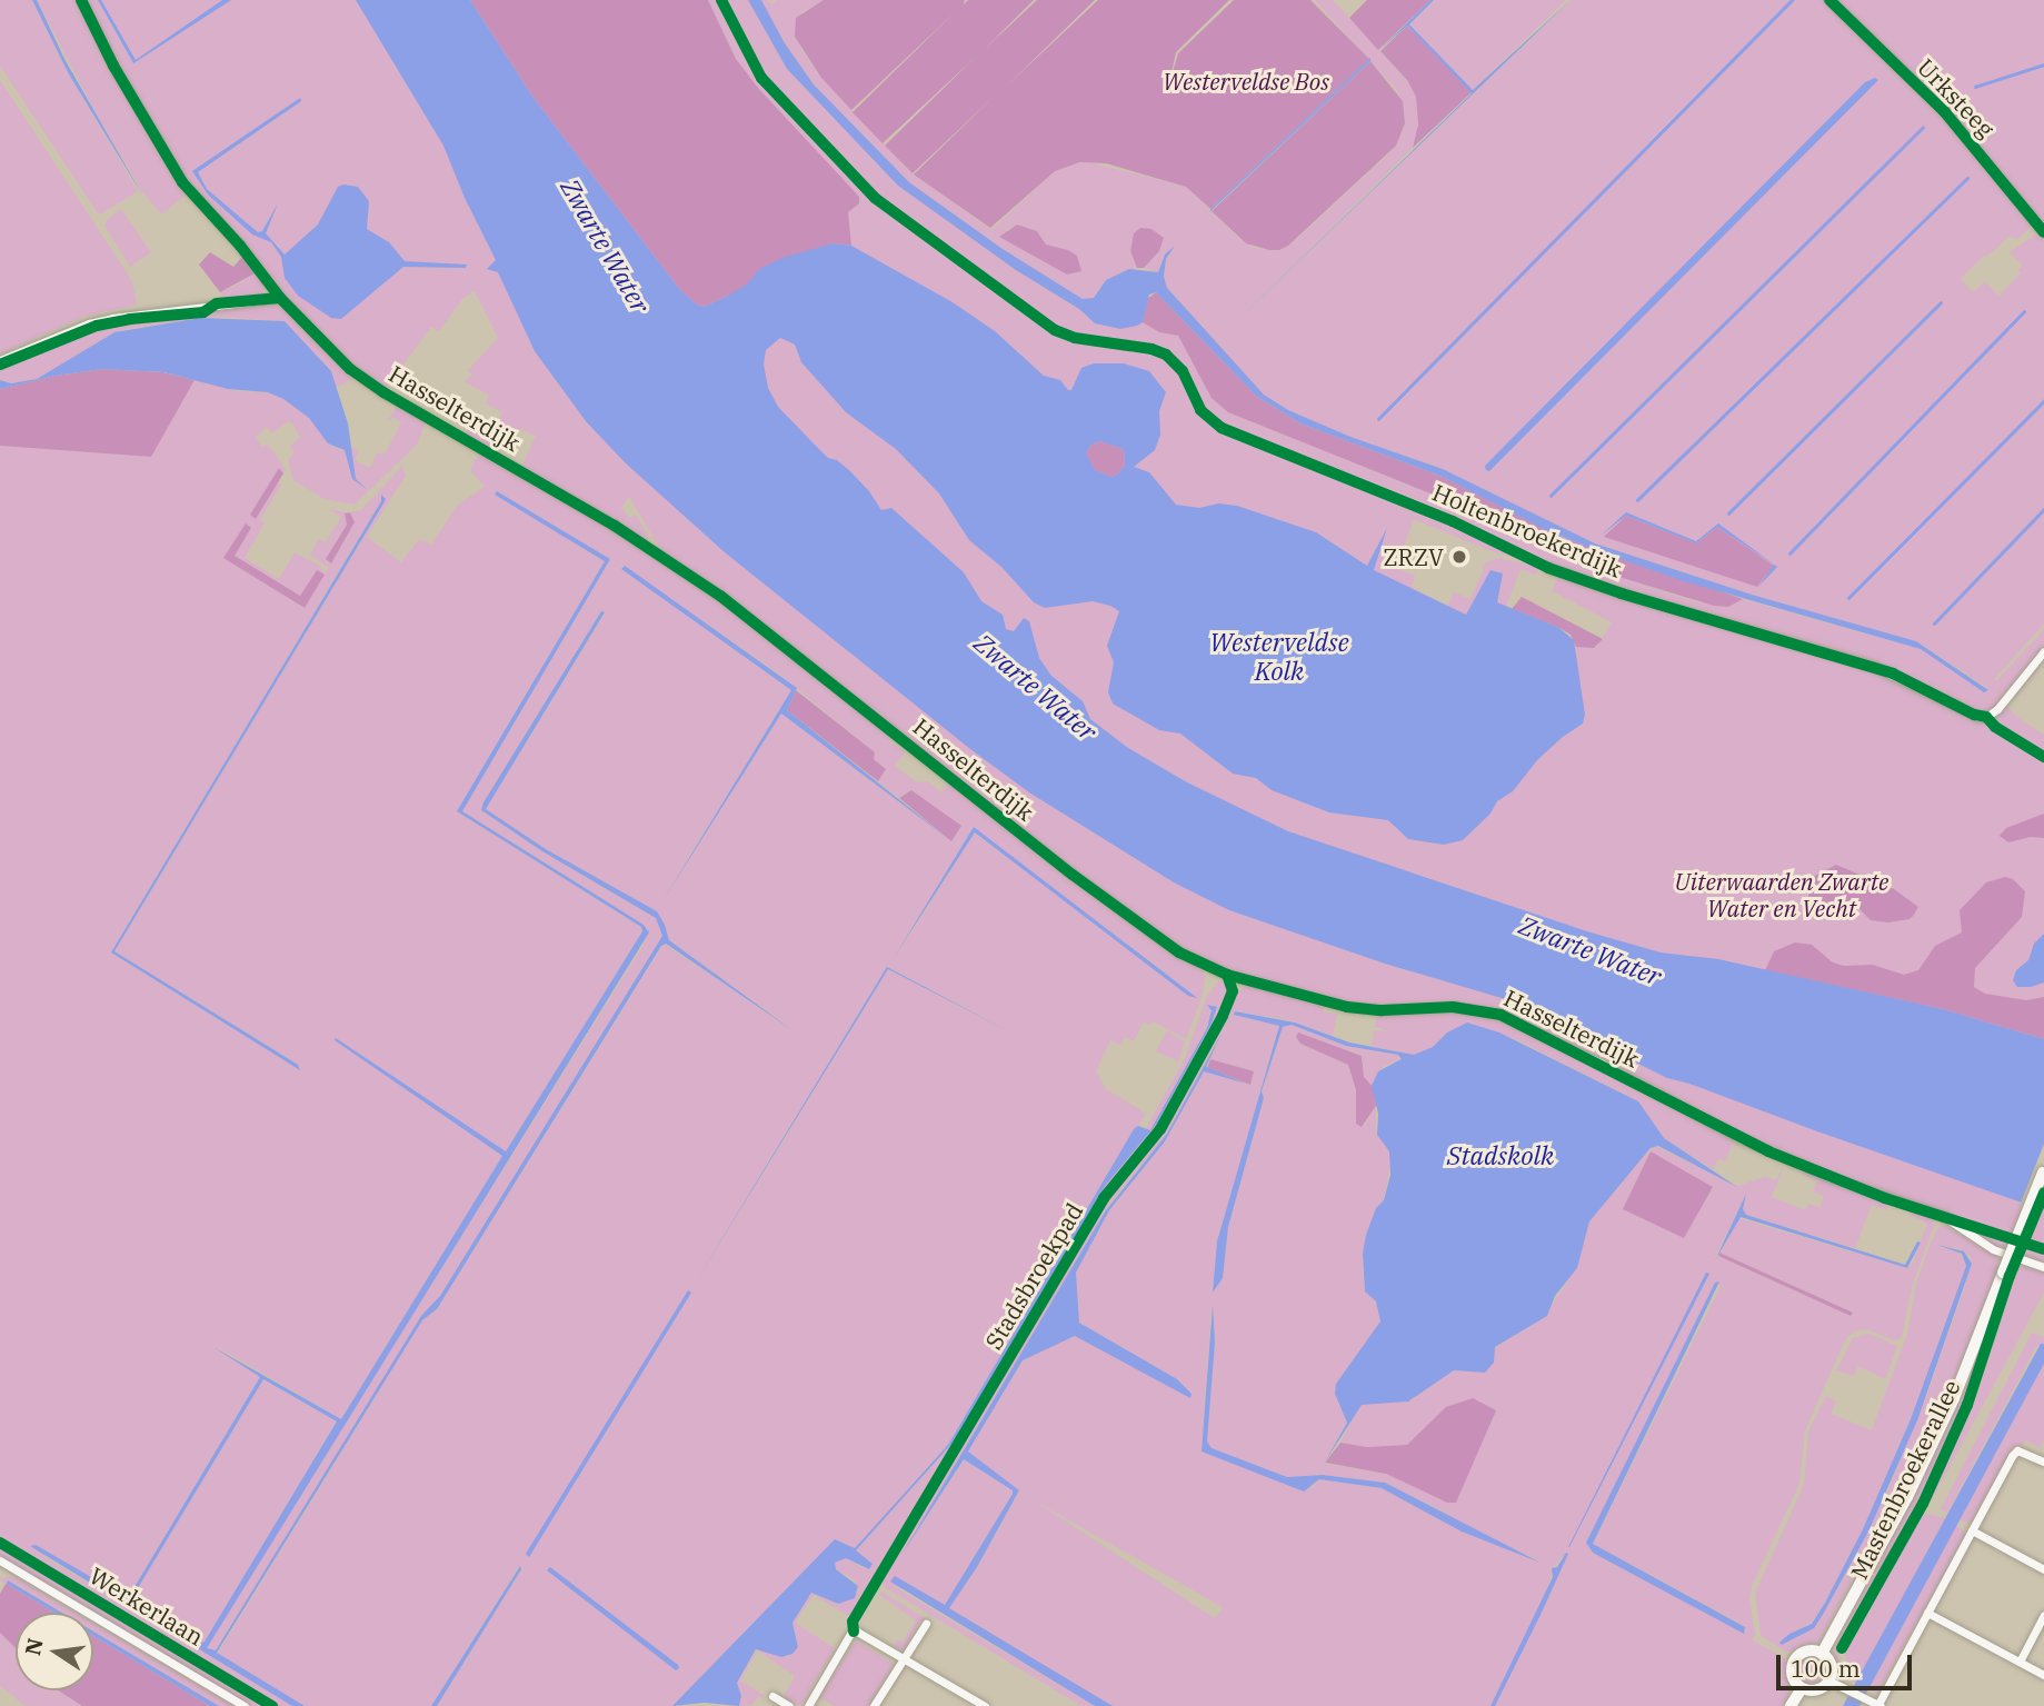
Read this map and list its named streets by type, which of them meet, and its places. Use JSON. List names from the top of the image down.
{
  "streets": {
    "main road": ["Mastenbroekerallee"],
    "street": [
      "Urksteeg",
      "Hasselterdijk",
      "Holtenbroekerdijk",
      "Werkerlaan"
    ],
    "cycle path": ["Stadsbroekpad"]
  },
  "water": ["Zwarte Water", "Westerveldse Kolk", "Stadskolk"],
  "parks": ["Westerveldse Bos", "Uiterwaarden Zwarte Water en Vecht"],
  "places": ["ZRZV"],
  "scale_bar": "100 m",
  "north": "left"
}
